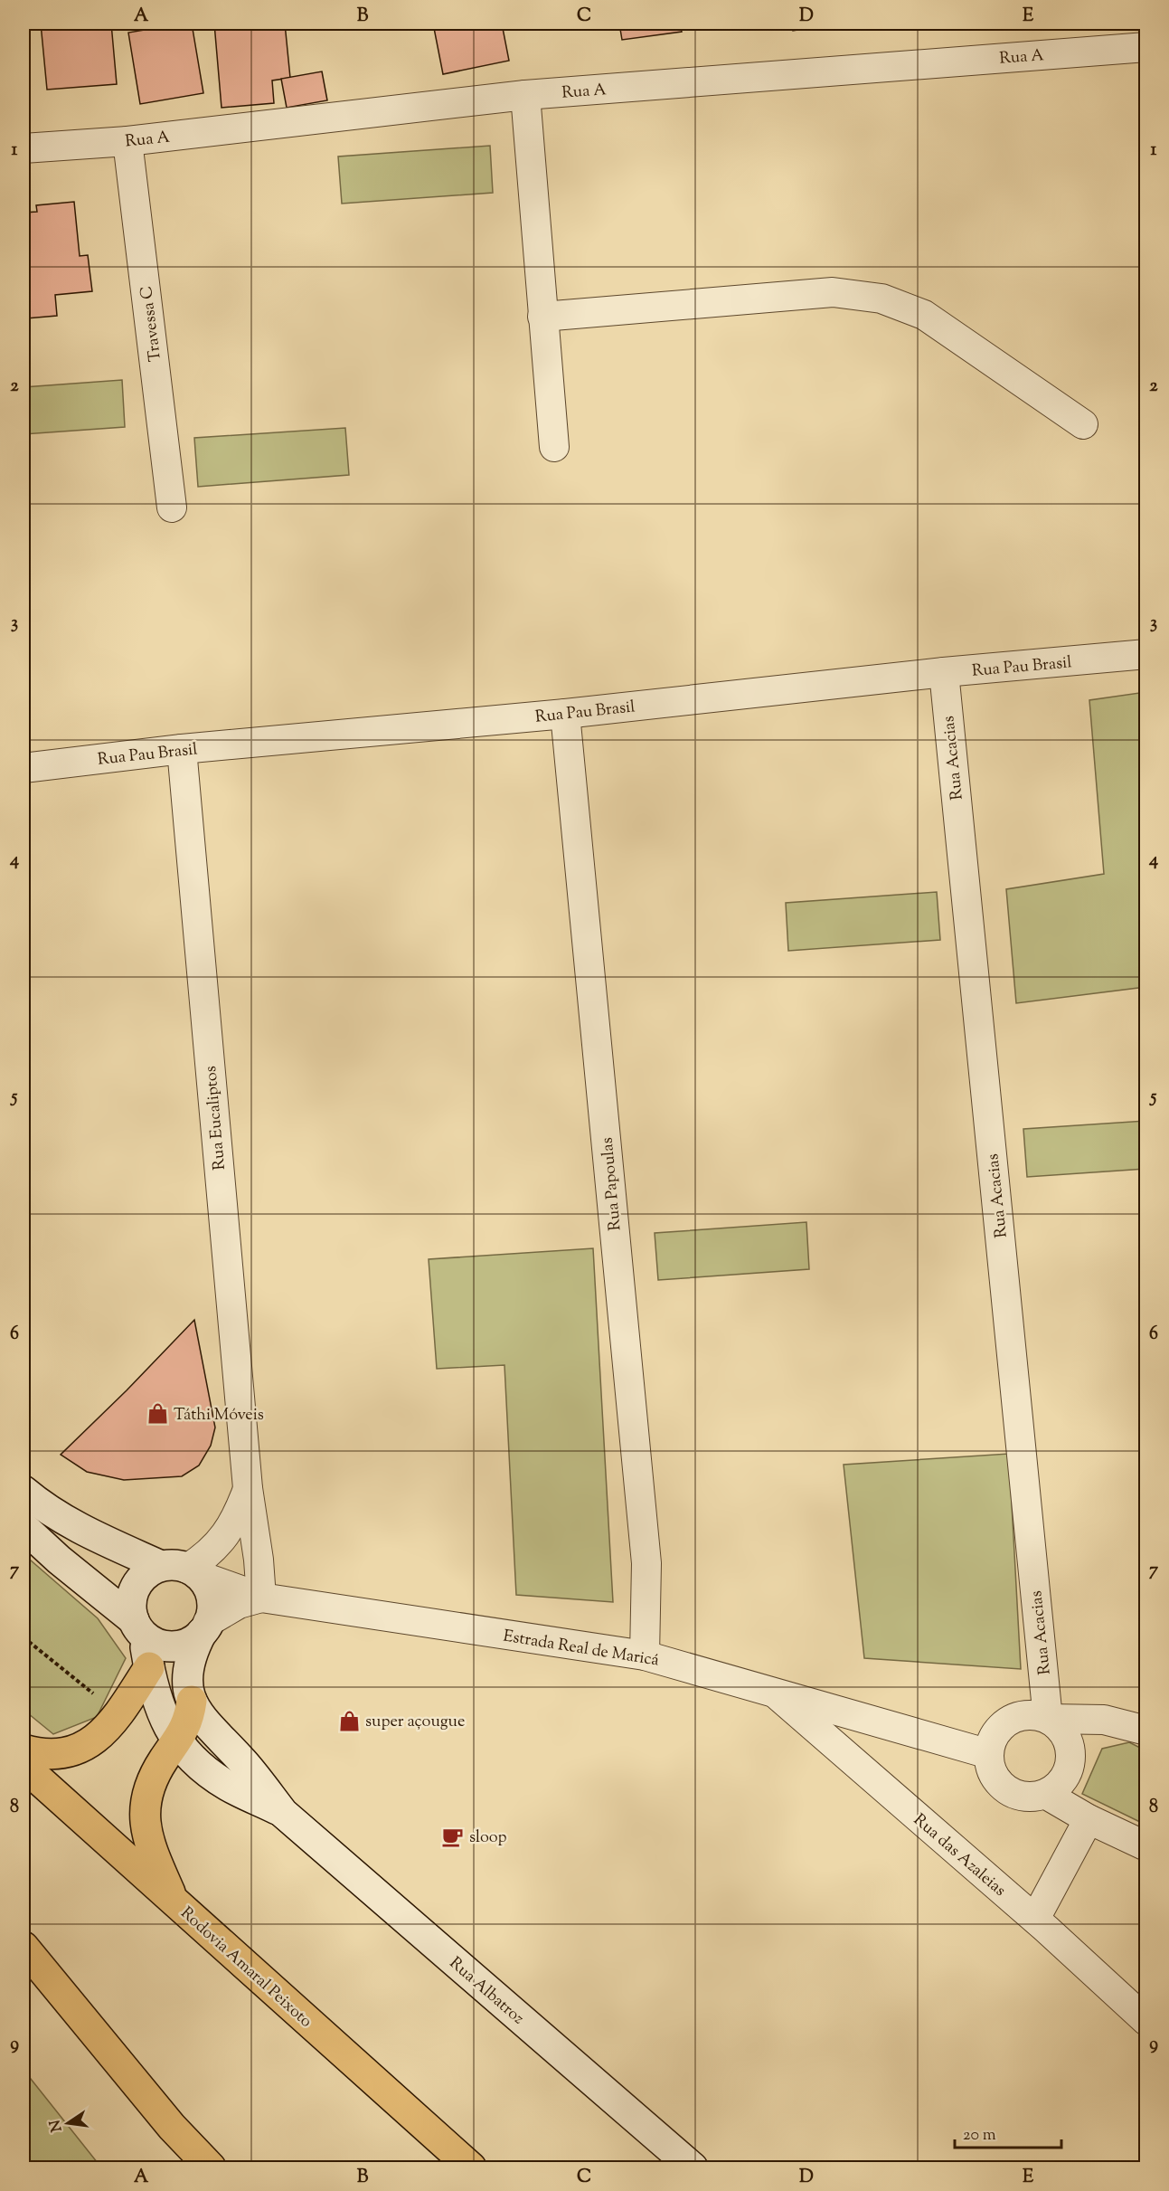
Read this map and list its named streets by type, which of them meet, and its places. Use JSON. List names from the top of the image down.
{
  "streets": {
    "highway": ["Rodovia Amaral Peixoto"],
    "main road": ["Estrada Real de Maricá", "Rua Albatroz"],
    "street": [
      "Rua A",
      "Travessa C",
      "Rua Pau Brasil",
      "Rua Acacias",
      "Rua Eucaliptos",
      "Rua Papoulas",
      "Rua das Azaleias"
    ]
  },
  "crossings": [
    ["Rua A", "Travessa C"],
    ["Rua Pau Brasil", "Rua Acacias"],
    ["Rua Pau Brasil", "Rua Eucaliptos"],
    ["Rua Pau Brasil", "Rua Papoulas"],
    ["Rua Acacias", "Estrada Real de Maricá"],
    ["Rua Eucaliptos", "Estrada Real de Maricá"],
    ["Rua Eucaliptos", "Rua Albatroz"],
    ["Rua Papoulas", "Estrada Real de Maricá"],
    ["Estrada Real de Maricá", "Rua das Azaleias"],
    ["Estrada Real de Maricá", "Rua Albatroz"]
  ],
  "places": {
    "shop": ["Táthi Móveis", "super açougue"],
    "cafe": ["sloop"]
  },
  "scale_bar": "20 m",
  "north": "left",
  "grid": {
    "columns": [
      "A",
      "B",
      "C",
      "D",
      "E"
    ],
    "rows": [
      "1",
      "2",
      "3",
      "4",
      "5",
      "6",
      "7",
      "8",
      "9"
    ]
  }
}
